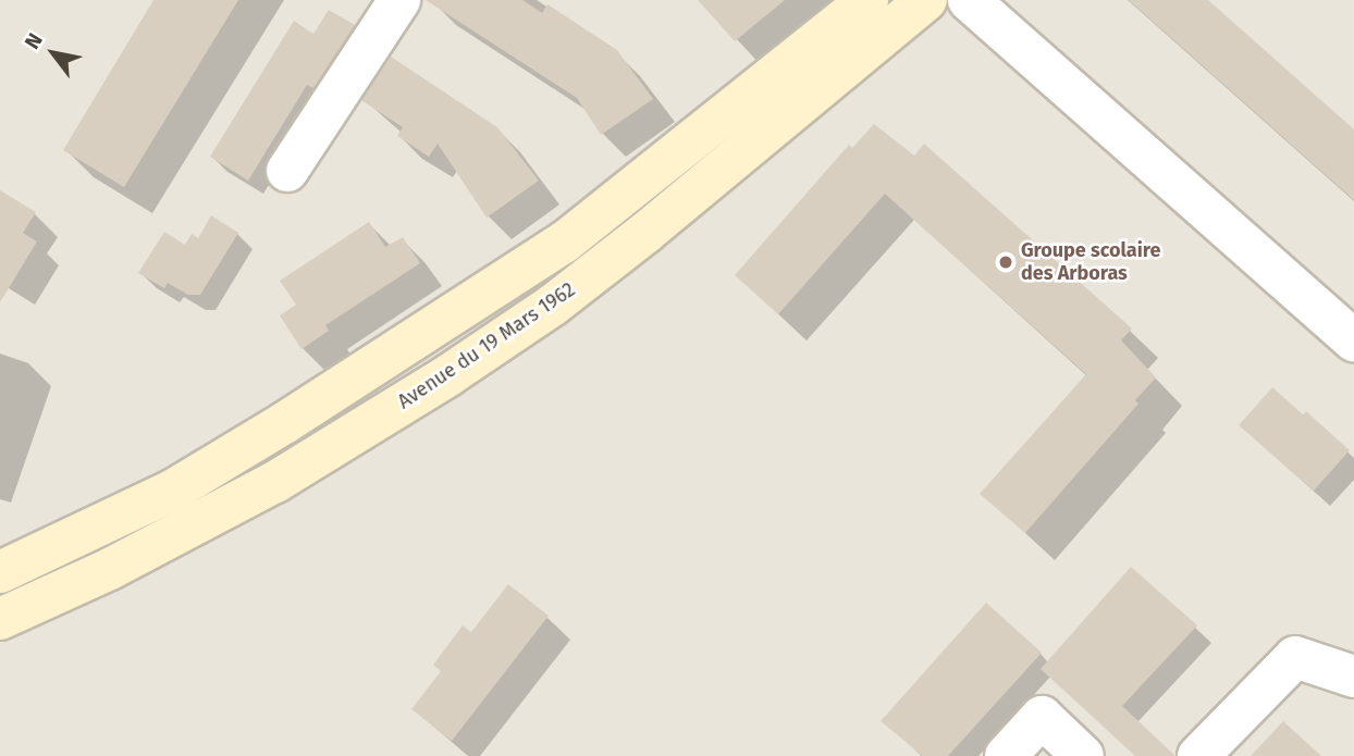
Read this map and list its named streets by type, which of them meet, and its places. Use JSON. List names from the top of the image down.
{
  "streets": {
    "main road": ["Avenue du 19 Mars 1962"]
  },
  "places": ["Groupe scolaire des Arboras"],
  "north": "top left"
}
